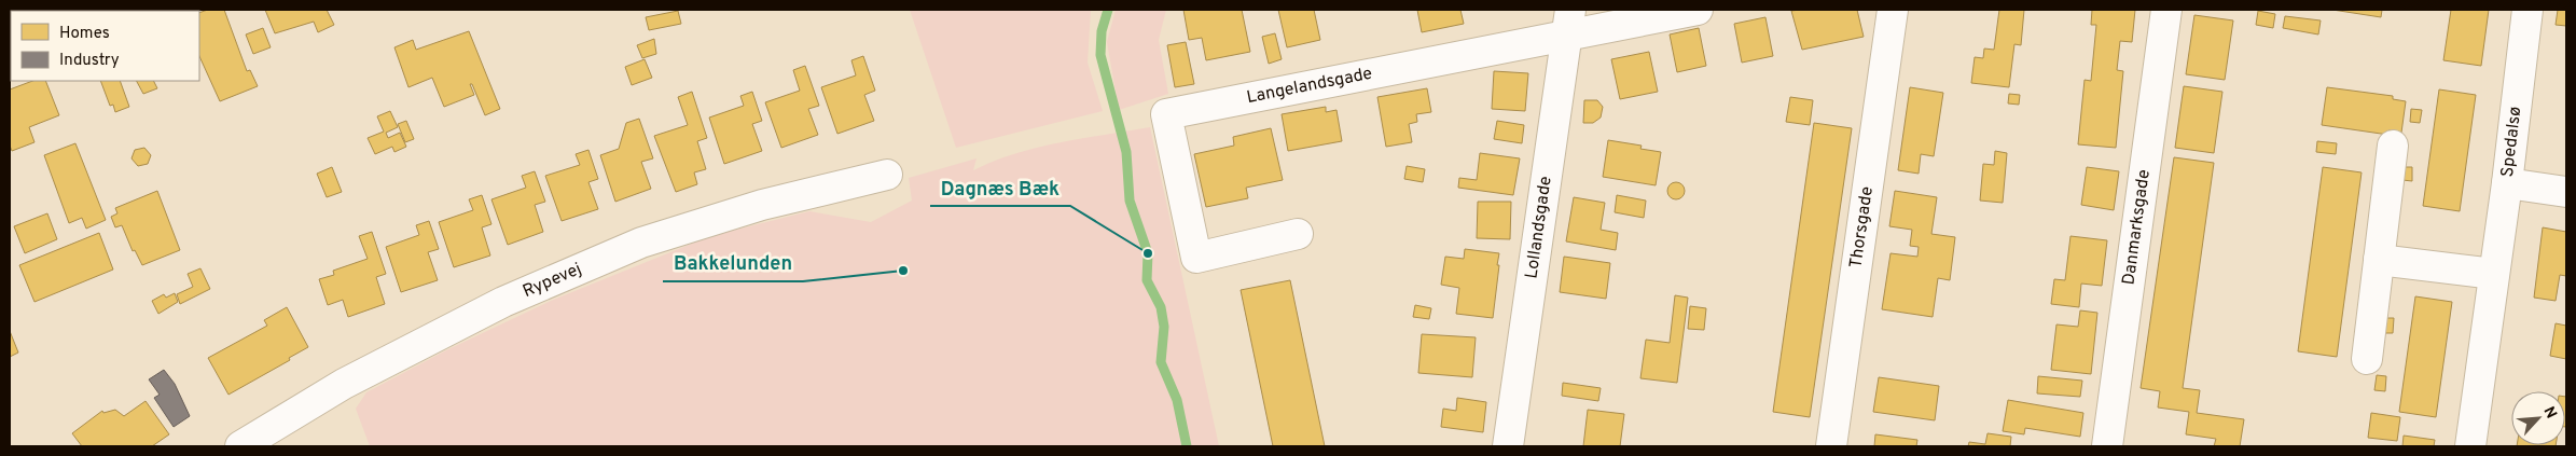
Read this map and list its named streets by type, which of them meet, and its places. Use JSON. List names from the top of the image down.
{
  "streets": {
    "street": [
      "Langelandsgade",
      "Spedalsø",
      "Lollandsgade",
      "Thorsgade",
      "Danmarksgade",
      "Rypevej"
    ]
  },
  "crossings": [
    ["Langelandsgade", "Lollandsgade"]
  ],
  "places": ["Dagnæs Bæk", "Bakkelunden"],
  "legend": ["Homes", "Industry"],
  "north": "top right"
}
